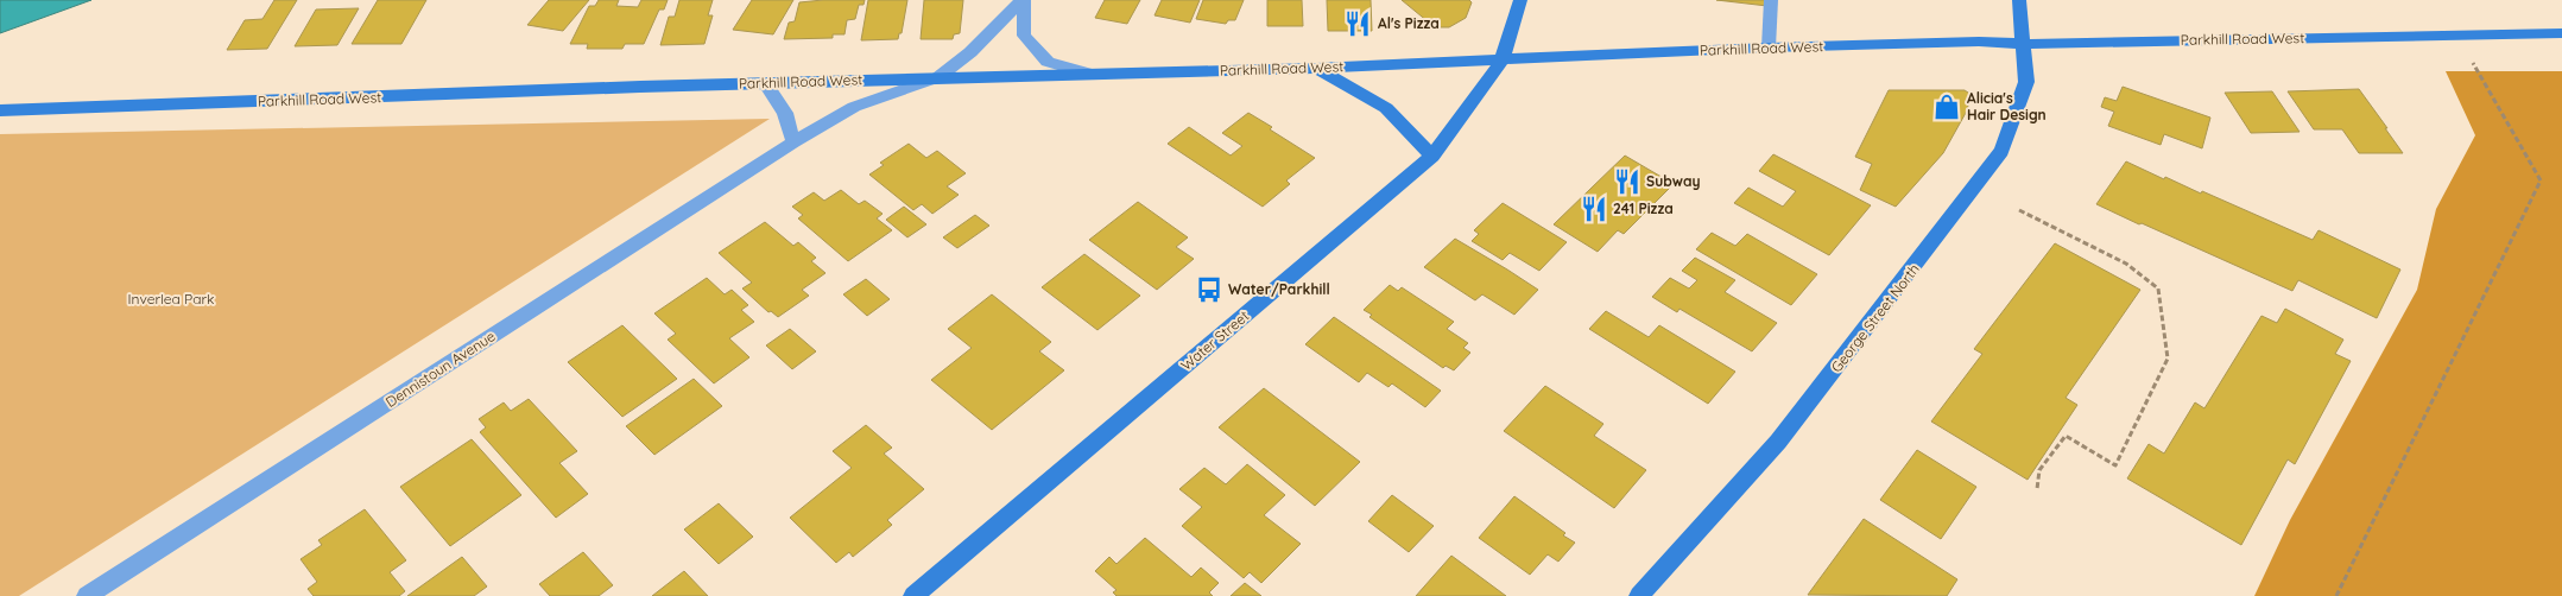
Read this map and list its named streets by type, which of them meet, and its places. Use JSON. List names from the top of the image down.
{
  "streets": {
    "main road": ["Parkhill Road West", "George Street North", "Water Street"],
    "street": ["Dennistoun Avenue"]
  },
  "crossings": [
    ["Parkhill Road West", "George Street North"],
    ["Parkhill Road West", "Water Street"],
    ["Parkhill Road West", "Dennistoun Avenue"]
  ],
  "parks": ["Inverlea Park"],
  "places": {
    "restaurant": ["Al's Pizza", "Subway", "241 Pizza"],
    "shop": ["Alicia's Hair Design"],
    "bus stop": ["Water/Parkhill"]
  }
}
